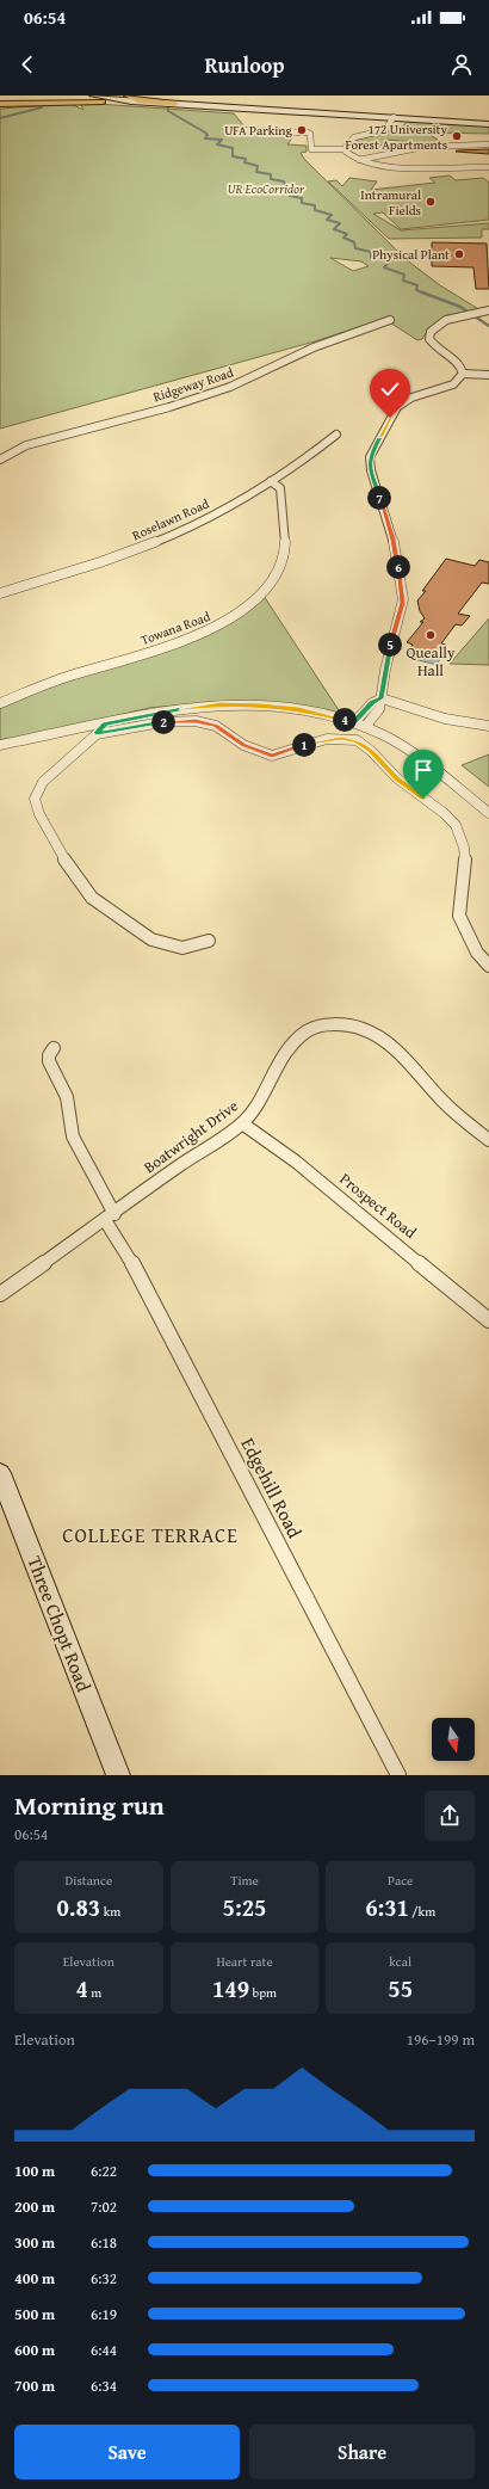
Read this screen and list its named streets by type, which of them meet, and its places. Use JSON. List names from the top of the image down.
{
  "streets": {
    "main road": ["Three Chopt Road"],
    "street": [
      "Ridgeway Road",
      "Roselawn Road",
      "Towana Road",
      "Boatwright Drive",
      "Prospect Road",
      "Edgehill Road"
    ]
  },
  "crossings": [
    ["Roselawn Road", "Towana Road"],
    ["Boatwright Drive", "Prospect Road"],
    ["Boatwright Drive", "Edgehill Road"]
  ],
  "districts": ["COLLEGE TERRACE"],
  "parks": ["UR EcoCorridor"],
  "places": [
    "UFA Parking",
    "172 University Forest Apartments",
    "Intramural Fields",
    "Physical Plant",
    "Queally Hall"
  ],
  "north": "bottom",
  "page": {
    "status": "06:54",
    "header": "Runloop",
    "pins": [
      "7",
      "6",
      "5",
      "4",
      "2",
      "1"
    ],
    "heading": ["Morning run", "06:54"],
    "stats": [
      ["Distance", "0.83 km"],
      ["Time", "5:25"],
      ["Pace", "6:31 /km"],
      ["Elevation", "4 m"],
      ["Heart rate", "149 bpm"],
      ["kcal", "55"]
    ],
    "chart": ["Elevation", "196–199 m"],
    "list": [
      {
        "name": "100 m",
        "note": "6:22"
      },
      {
        "name": "200 m",
        "note": "7:02"
      },
      {
        "name": "300 m",
        "note": "6:18"
      },
      {
        "name": "400 m",
        "note": "6:32"
      },
      {
        "name": "500 m",
        "note": "6:19"
      },
      {
        "name": "600 m",
        "note": "6:44"
      },
      {
        "name": "700 m",
        "note": "6:34"
      }
    ],
    "buttons": ["Save", "Share"]
  }
}
